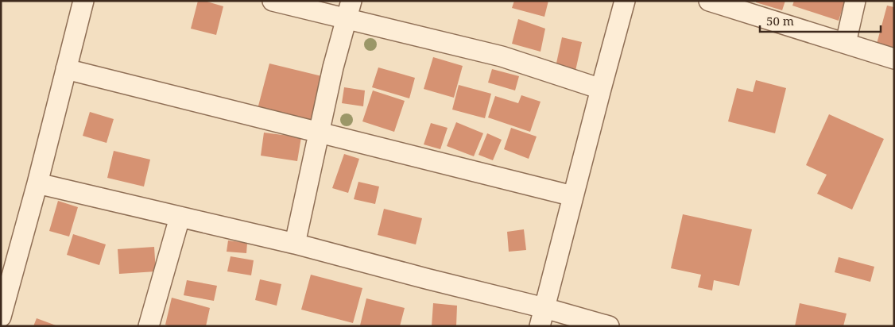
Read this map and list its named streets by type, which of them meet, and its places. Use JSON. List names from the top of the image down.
{
  "scale_bar": "50 m"
}
